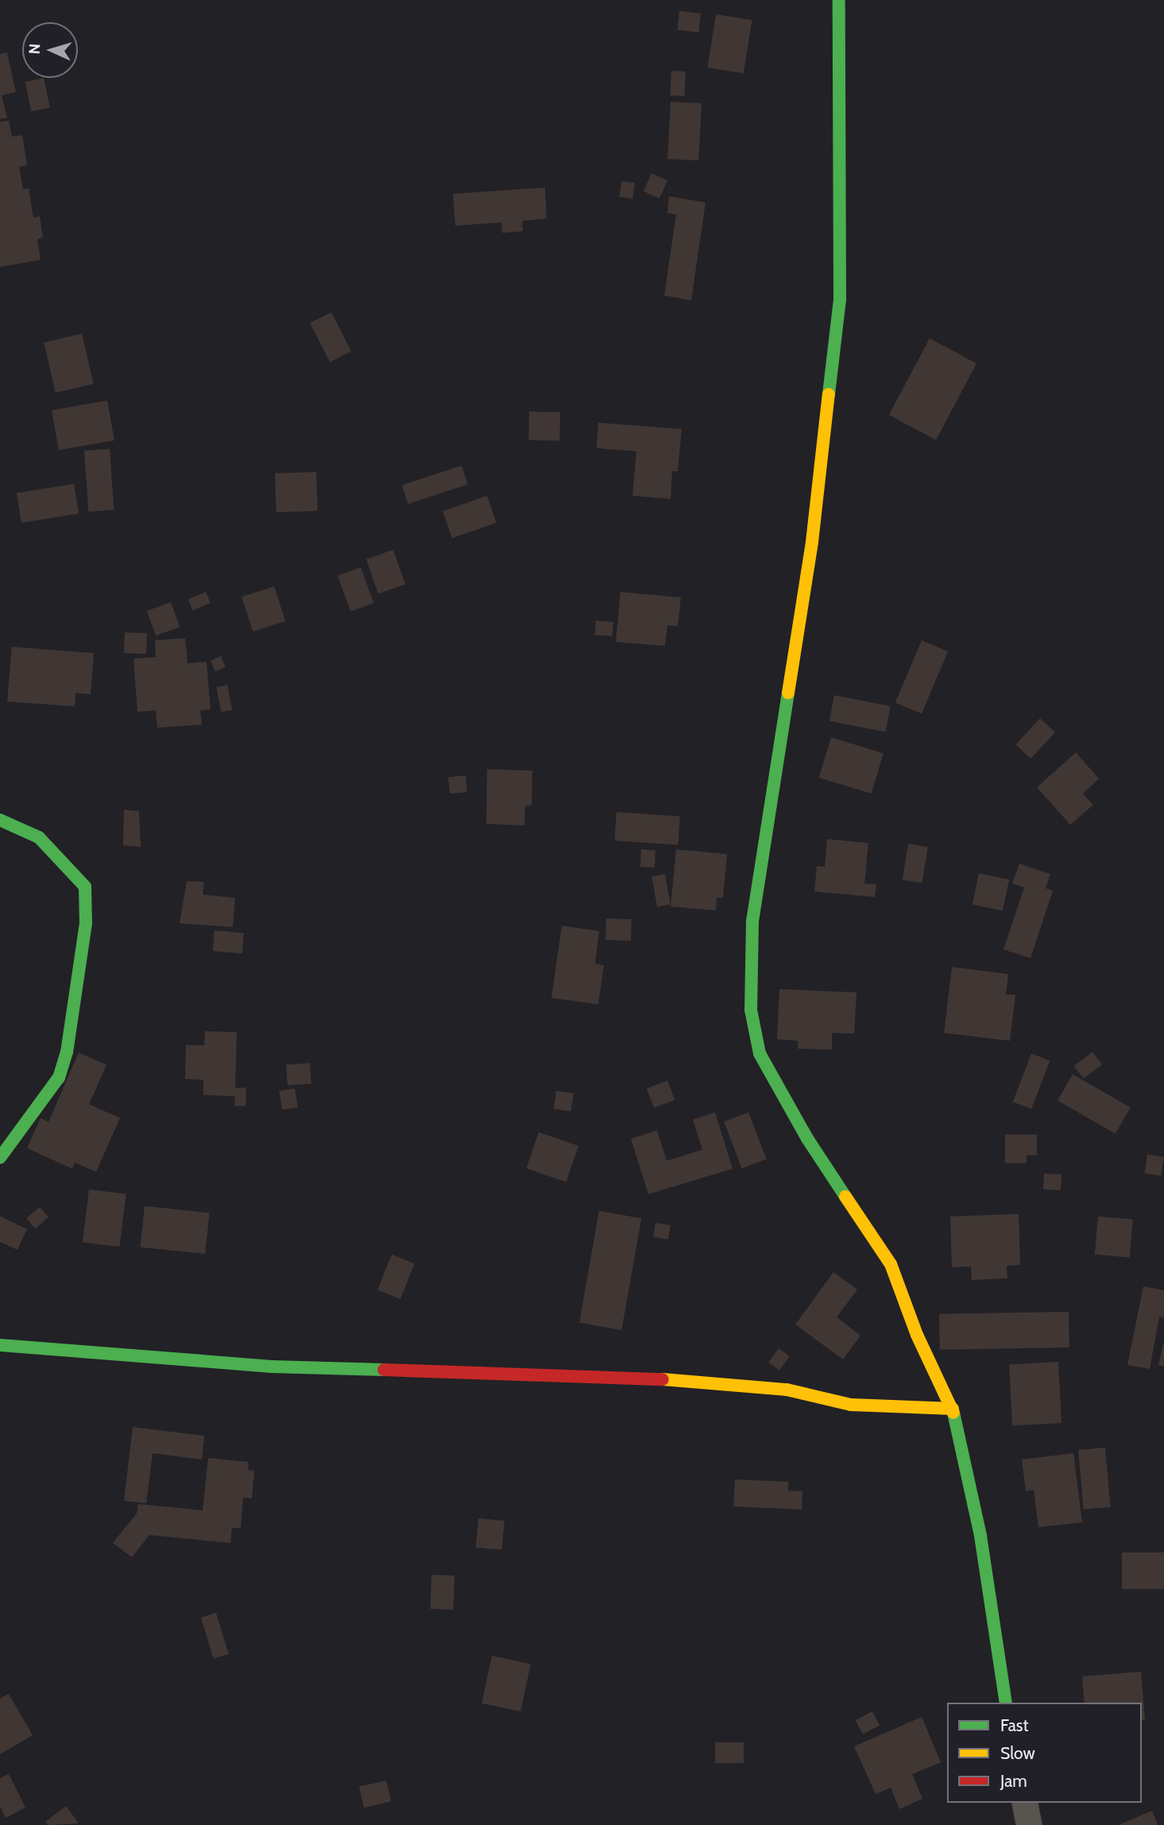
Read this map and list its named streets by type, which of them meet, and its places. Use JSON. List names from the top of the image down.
{
  "legend": ["Fast", "Slow", "Jam"],
  "north": "left"
}
